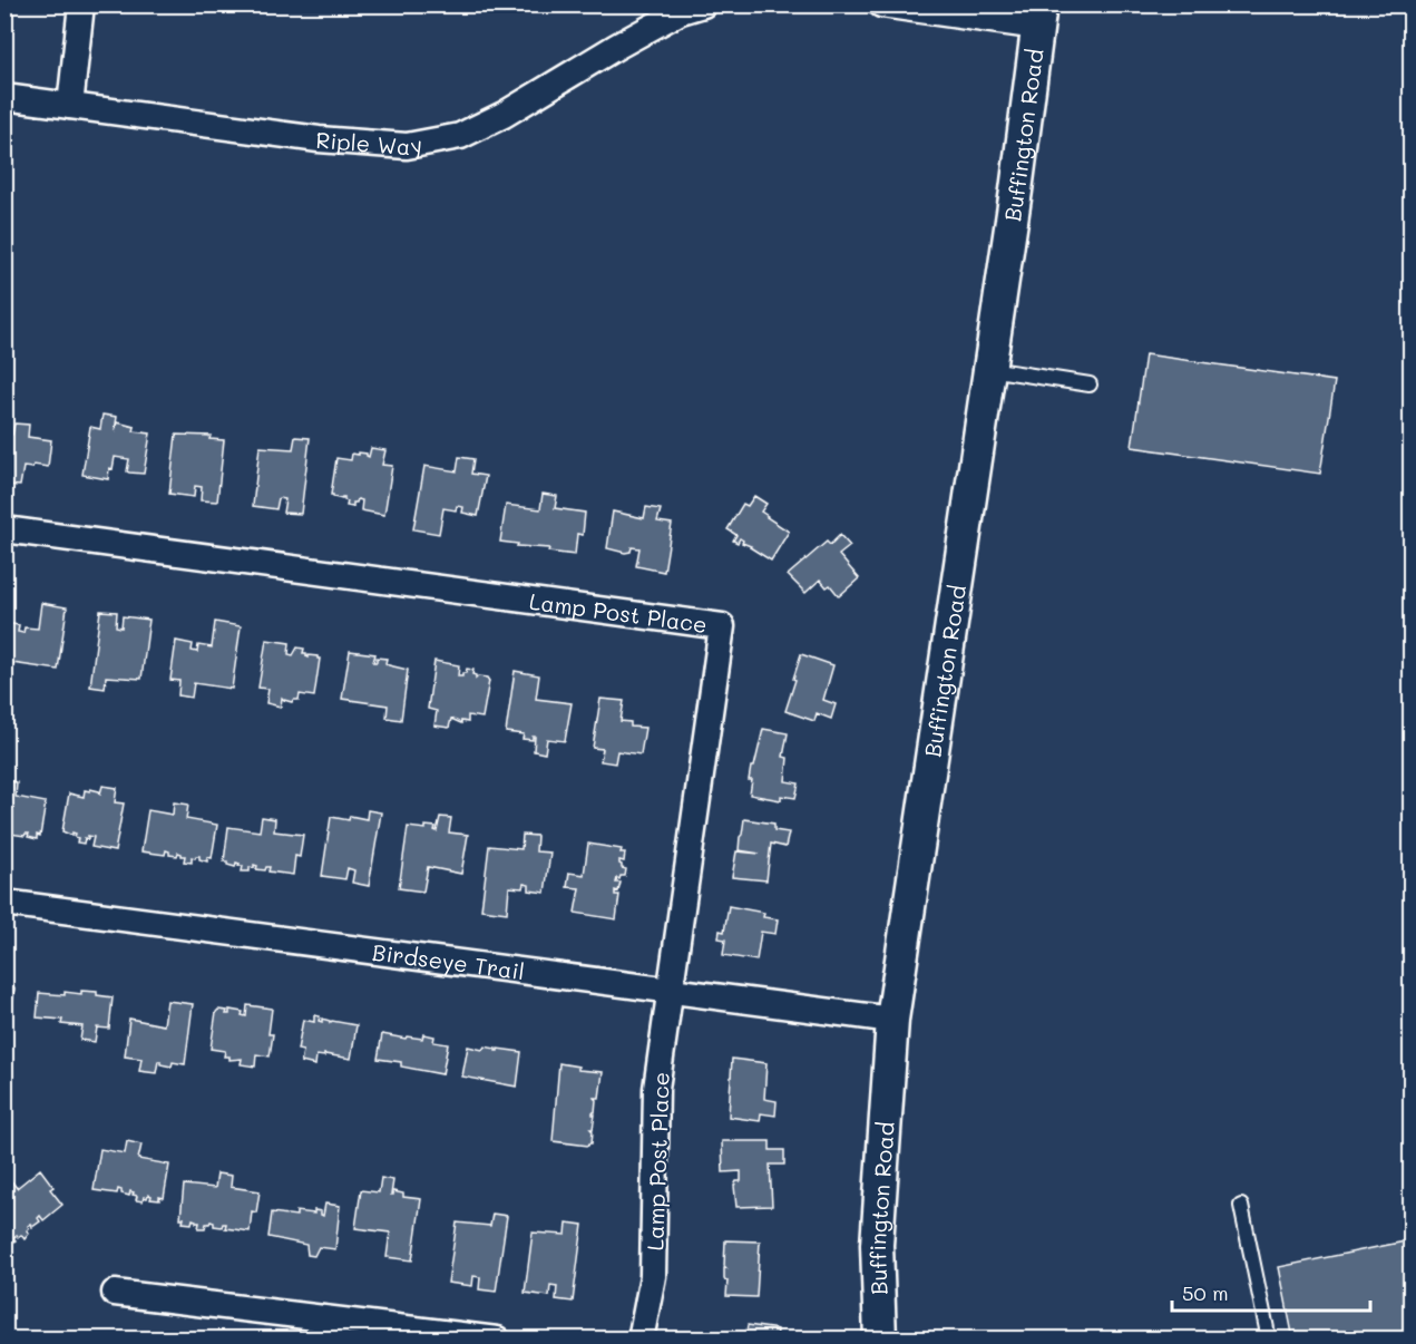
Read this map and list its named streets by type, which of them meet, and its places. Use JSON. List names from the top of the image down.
{
  "streets": {
    "street": [
      "Buffington Road",
      "Riple Way",
      "Lamp Post Place",
      "Birdseye Trail"
    ]
  },
  "crossings": [
    ["Buffington Road", "Birdseye Trail"],
    ["Lamp Post Place", "Birdseye Trail"]
  ],
  "scale_bar": "50 m"
}
